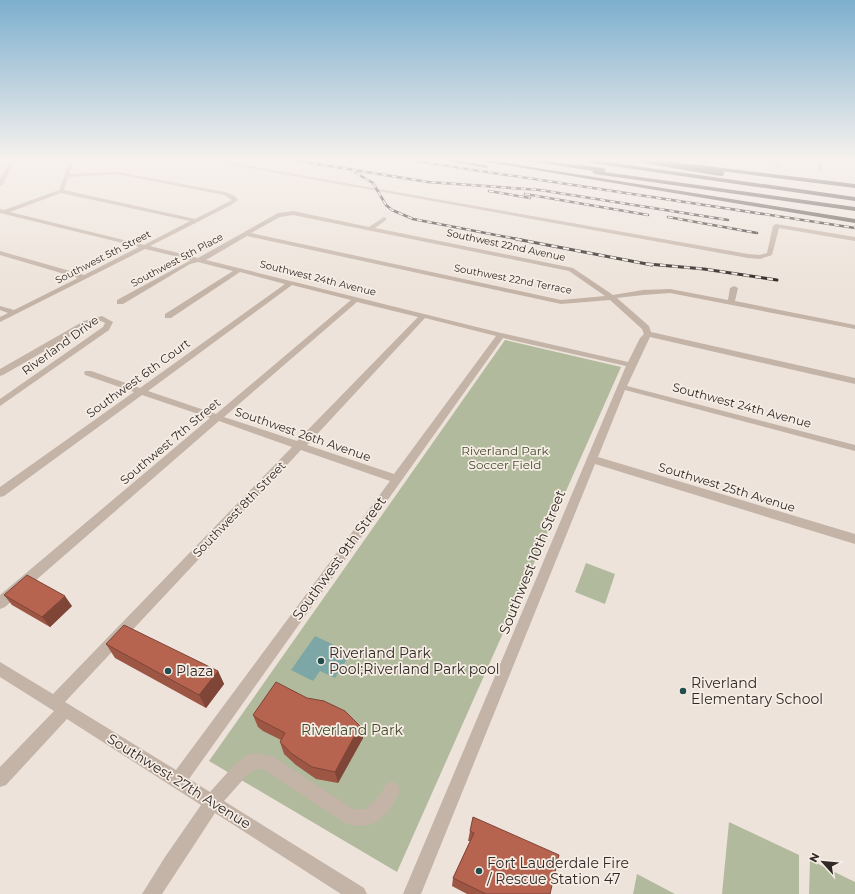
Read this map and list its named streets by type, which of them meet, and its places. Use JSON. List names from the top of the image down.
{
  "streets": {
    "street": [
      "Southwest 22nd Avenue",
      "Southwest 5th Street",
      "Southwest 5th Place",
      "Southwest 24th Avenue",
      "Southwest 22nd Terrace",
      "Riverland Drive",
      "Southwest 6th Court",
      "Southwest 26th Avenue",
      "Southwest 7th Street",
      "Southwest 25th Avenue",
      "Southwest 8th Street",
      "Southwest 9th Street",
      "Southwest 10th Street",
      "Southwest 27th Avenue"
    ]
  },
  "crossings": [
    ["Southwest 22nd Avenue", "Southwest 5th Place"],
    ["Southwest 22nd Avenue", "Southwest 22nd Terrace"],
    ["Southwest 5th Street", "Southwest 24th Avenue"],
    ["Southwest 5th Place", "Southwest 24th Avenue"],
    ["Southwest 5th Place", "Southwest 22nd Terrace"],
    ["Southwest 24th Avenue", "Southwest 6th Court"],
    ["Southwest 24th Avenue", "Southwest 7th Street"],
    ["Southwest 24th Avenue", "Southwest 8th Street"],
    ["Southwest 24th Avenue", "Southwest 9th Street"],
    ["Southwest 24th Avenue", "Southwest 10th Street"],
    ["Southwest 6th Court", "Southwest 26th Avenue"],
    ["Southwest 26th Avenue", "Southwest 7th Street"],
    ["Southwest 26th Avenue", "Southwest 8th Street"],
    ["Southwest 26th Avenue", "Southwest 9th Street"],
    ["Southwest 25th Avenue", "Southwest 10th Street"],
    ["Southwest 8th Street", "Southwest 27th Avenue"],
    ["Southwest 9th Street", "Southwest 27th Avenue"]
  ],
  "parks": ["Riverland Park Soccer Field", "Riverland Park"],
  "places": [
    "Riverland Park Pool;Riverland Park pool",
    "Plaza",
    "Riverland Elementary School",
    "Fort Lauderdale Fire / Rescue Station 47"
  ],
  "north": "top left"
}
